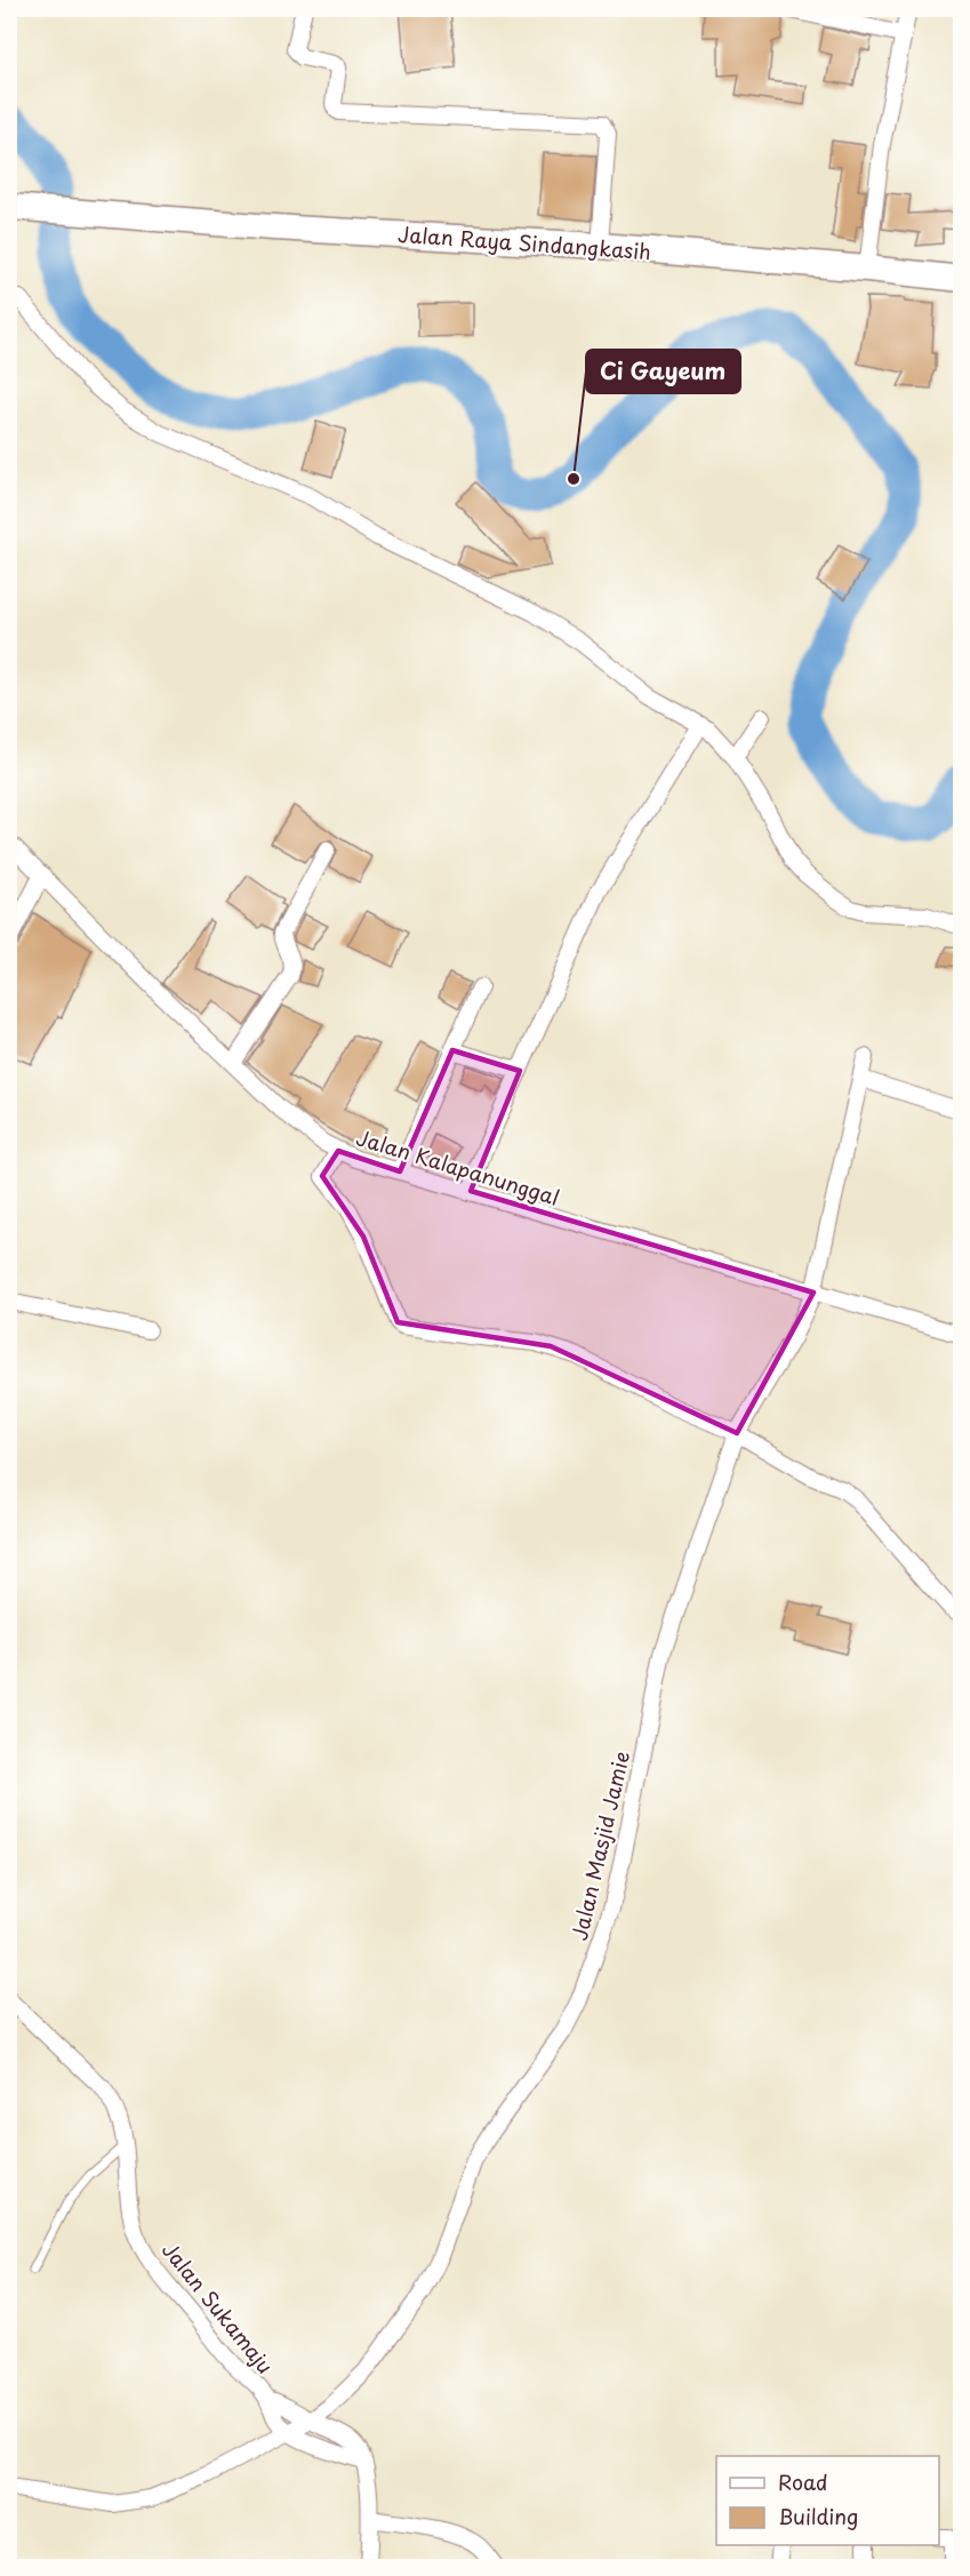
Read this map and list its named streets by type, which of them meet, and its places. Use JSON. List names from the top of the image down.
{
  "streets": {
    "highway": ["Jalan Raya Sindangkasih"],
    "street": ["Jalan Kalapanunggal", "Jalan Masjid Jamie", "Jalan Sukamaju"]
  },
  "crossings": [
    ["Jalan Kalapanunggal", "Jalan Masjid Jamie"],
    ["Jalan Masjid Jamie", "Jalan Sukamaju"]
  ],
  "places": ["Ci Gayeum"],
  "legend": ["Road", "Building"]
}
